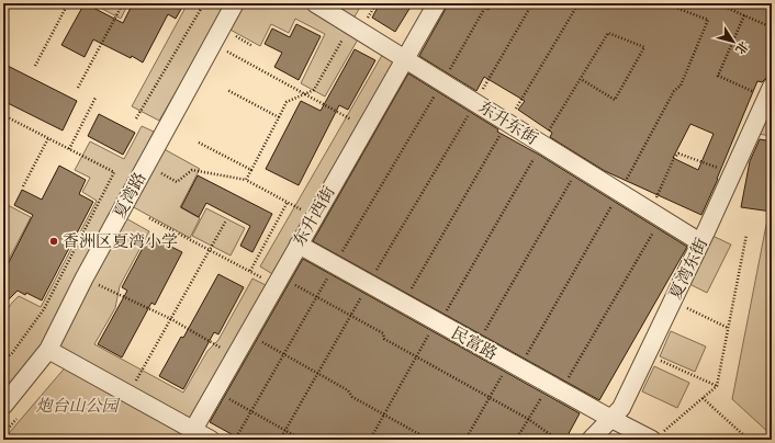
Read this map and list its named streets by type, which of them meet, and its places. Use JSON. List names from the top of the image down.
{
  "streets": {
    "street": [
      "东升东街",
      "夏湾路",
      "东升西街",
      "夏湾东街",
      "民富路"
    ]
  },
  "crossings": [
    ["东升东街", "东升西街"],
    ["东升东街", "夏湾东街"],
    ["东升西街", "民富路"],
    ["夏湾东街", "民富路"]
  ],
  "parks": ["炮台山公园"],
  "places": ["香洲区夏湾小学"],
  "north": "bottom right"
}
